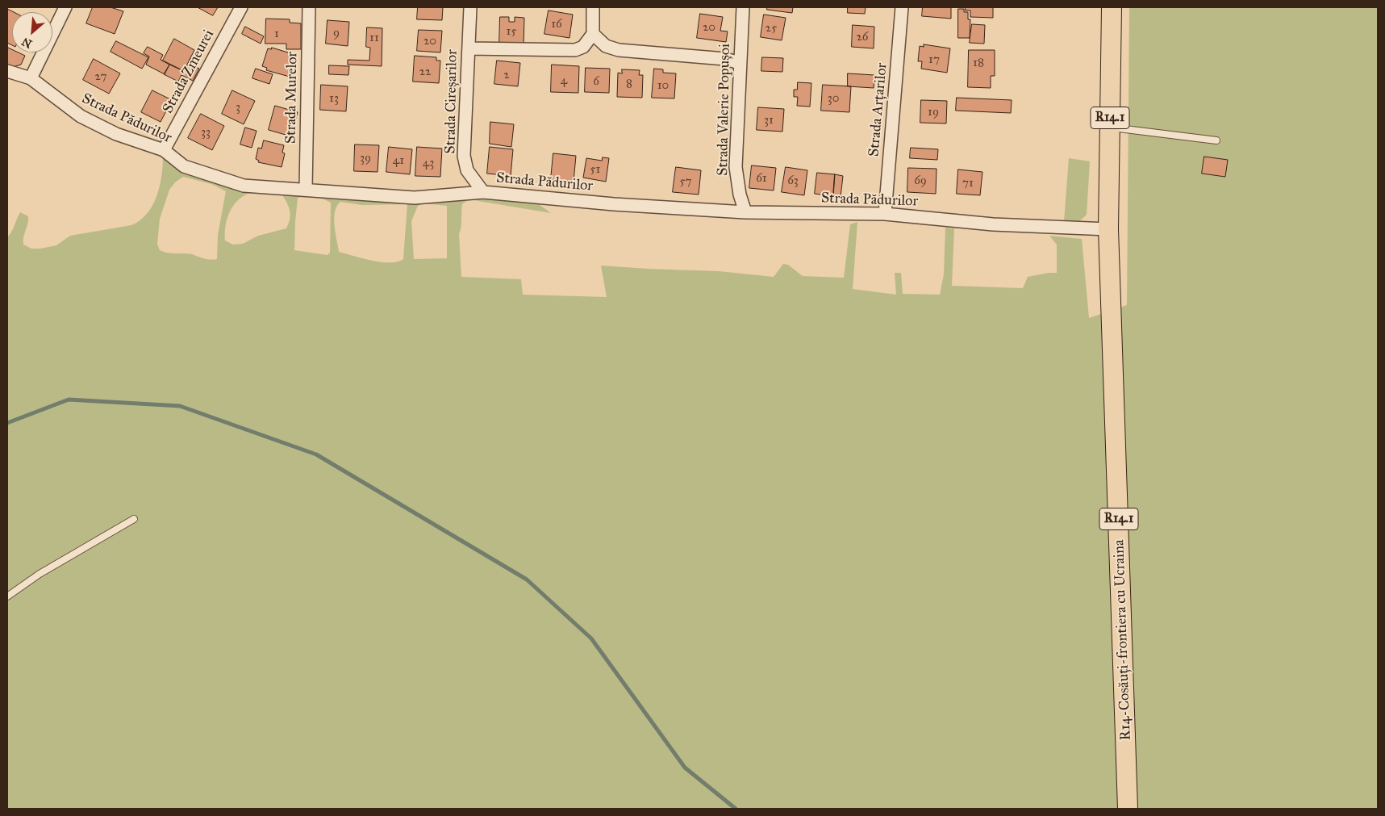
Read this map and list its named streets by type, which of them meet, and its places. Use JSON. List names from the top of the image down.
{
  "streets": {
    "main road": ["R14.1", "R14-Cosăuți-frontiera cu Ucraina"],
    "street": [
      "Strada Zmeurei",
      "Strada Murelor",
      "Strada Cireșarilor",
      "Strada Valerie Popușoi",
      "Strada Arțarilor",
      "Strada Pădurilor"
    ]
  },
  "crossings": [
    ["Strada Zmeurei", "Strada Pădurilor"],
    ["Strada Murelor", "Strada Pădurilor"],
    ["Strada Cireșarilor", "Strada Pădurilor"],
    ["Strada Valerie Popușoi", "Strada Pădurilor"],
    ["Strada Arțarilor", "Strada Pădurilor"],
    ["R14.1", "Strada Pădurilor"],
    ["R14.1", "R14-Cosăuți-frontiera cu Ucraina"],
    ["Strada Pădurilor", "R14-Cosăuți-frontiera cu Ucraina"]
  ],
  "house_numbers": [
    "16",
    "20",
    "25",
    "15",
    "9",
    "1",
    "26",
    "11",
    "20",
    "17",
    "18",
    "22",
    "2",
    "27",
    "4",
    "6",
    "8",
    "10",
    "13",
    "30",
    "3",
    "19",
    "31",
    "33",
    "39",
    "41",
    "43",
    "51",
    "61",
    "63",
    "69",
    "57",
    "71"
  ],
  "north": "bottom left"
}
